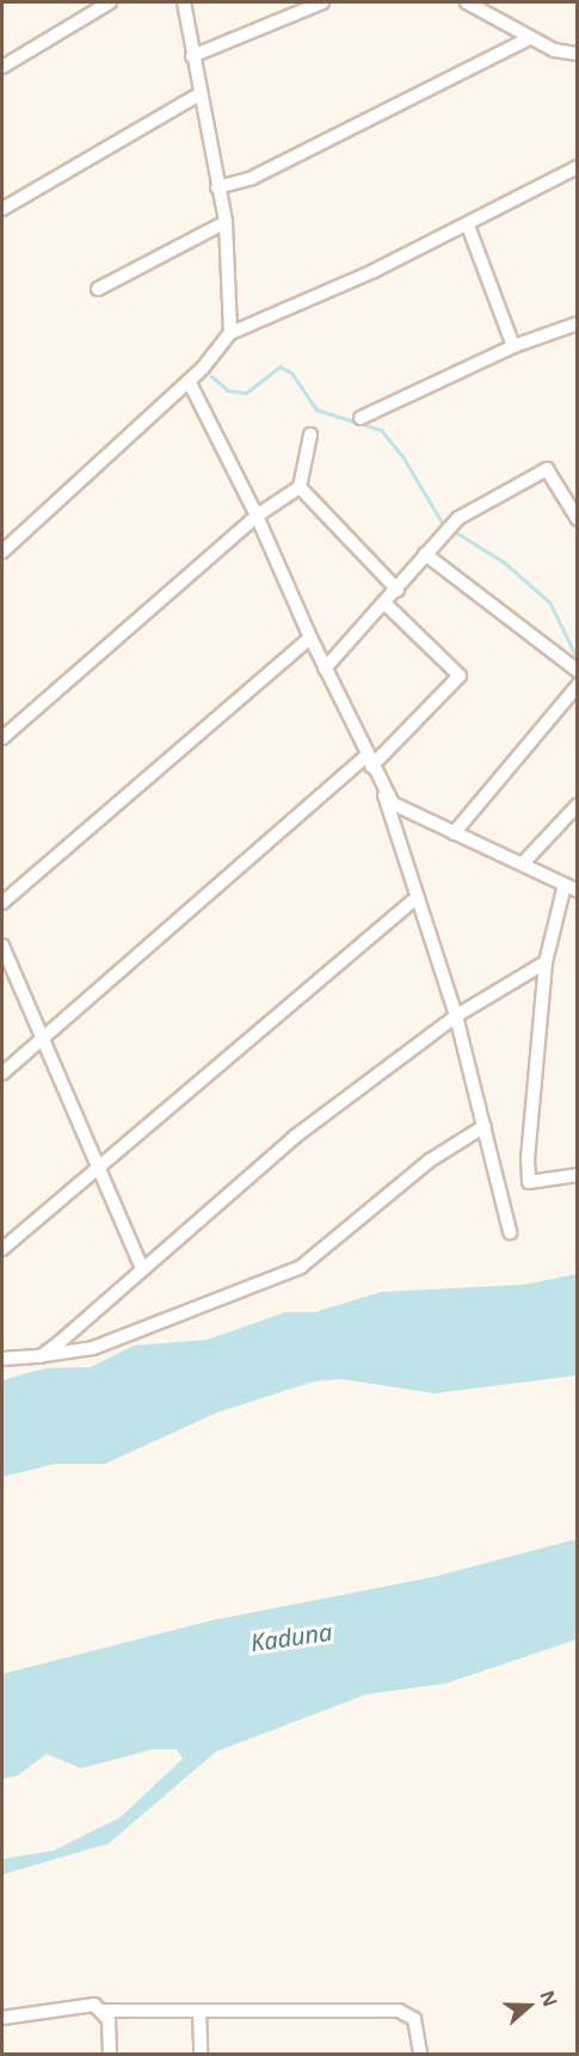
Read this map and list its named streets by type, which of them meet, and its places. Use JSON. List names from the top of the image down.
{
  "water": ["Kaduna"],
  "north": "right"
}
